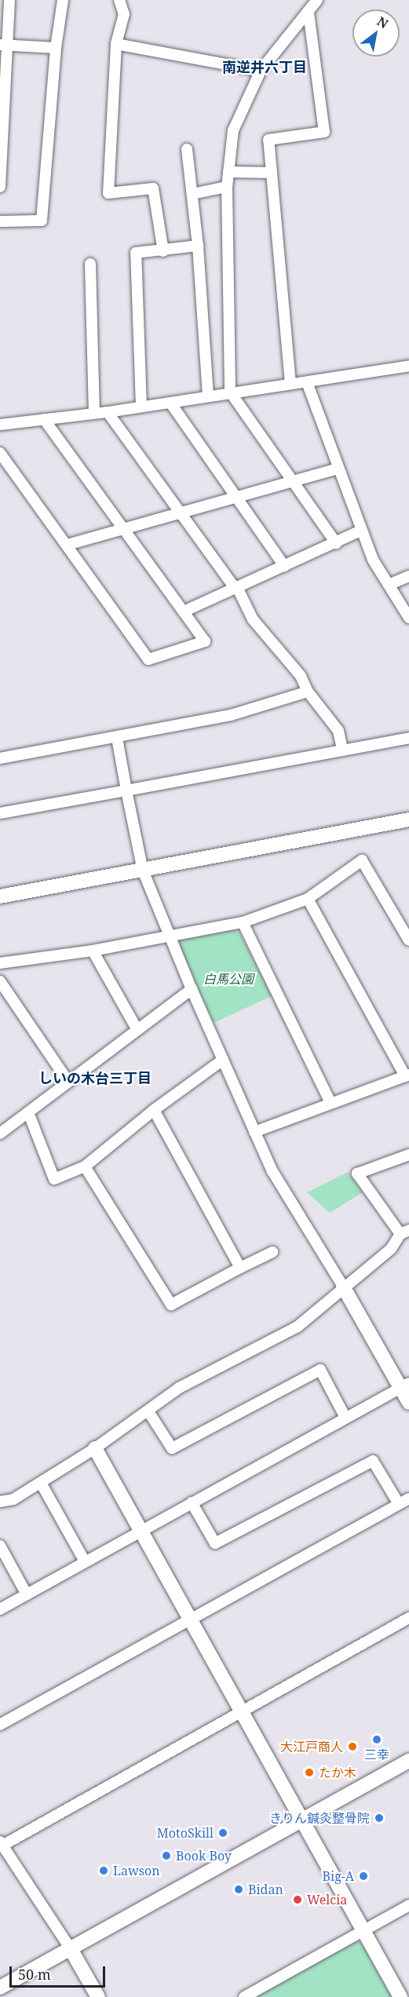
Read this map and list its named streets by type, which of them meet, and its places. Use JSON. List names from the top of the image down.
{
  "districts": ["南逆井六丁目", "しいの木台三丁目"],
  "parks": ["白馬公園"],
  "places": [
    "三幸",
    "大江戸商人",
    "たか木",
    "きりん鍼灸整骨院",
    "MotoSkill",
    "Book Boy",
    "Lawson",
    "Big-A",
    "Bidan",
    "Welcia"
  ],
  "scale_bar": "50 m",
  "north": "top right"
}
